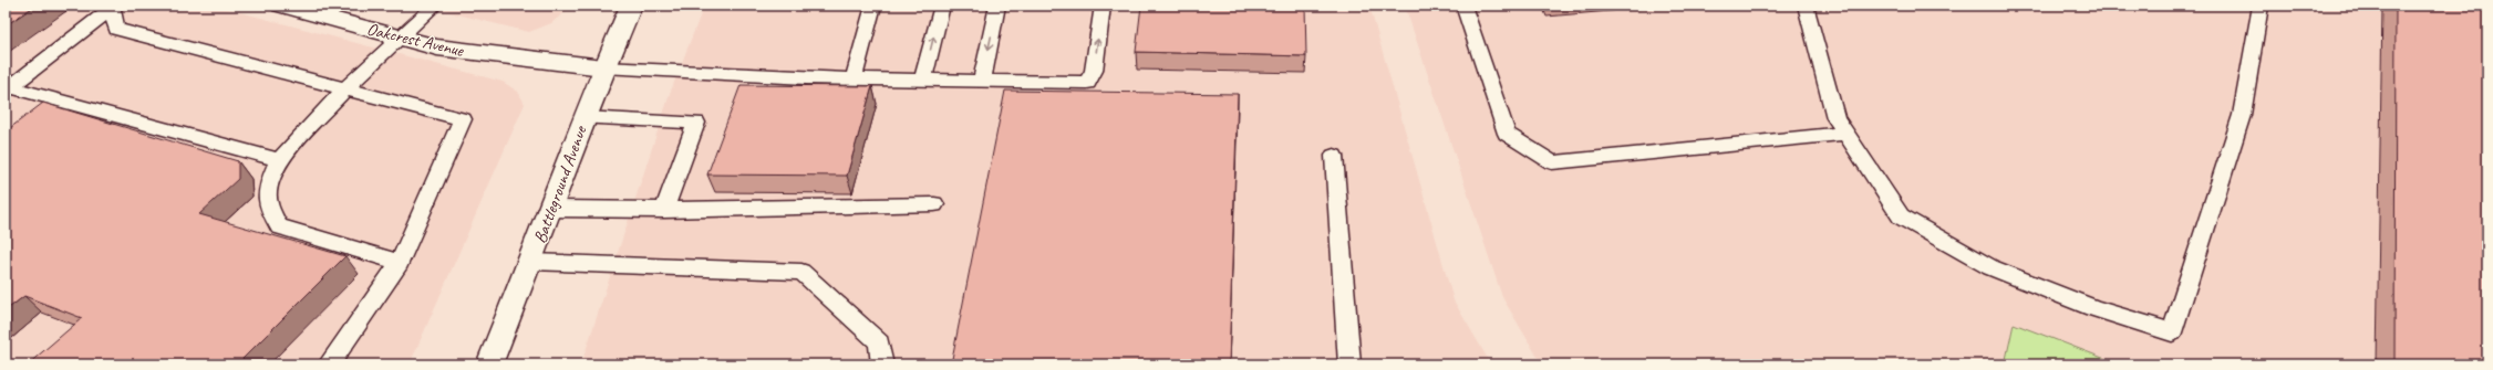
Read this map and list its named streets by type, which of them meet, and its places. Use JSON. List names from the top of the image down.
{
  "streets": {
    "main road": ["Oakcrest Avenue", "Battleground Avenue"]
  },
  "crossings": [
    ["Oakcrest Avenue", "Battleground Avenue"]
  ]
}
